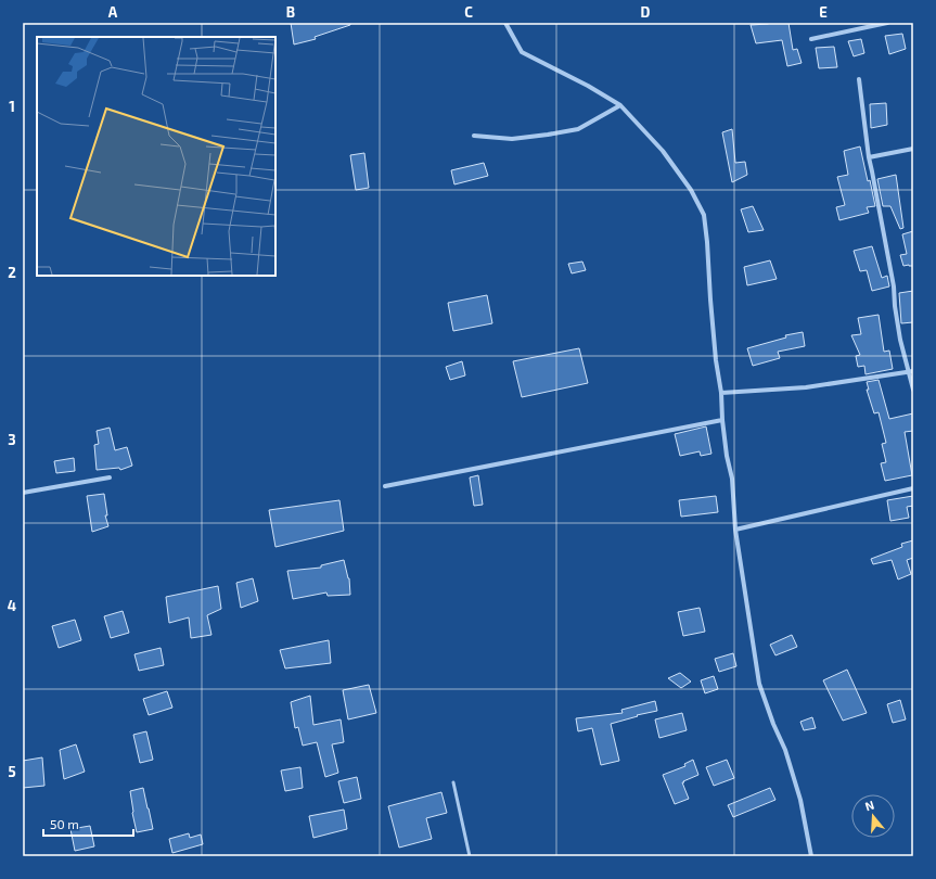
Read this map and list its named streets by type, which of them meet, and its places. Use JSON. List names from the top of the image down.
{
  "scale_bar": "50 m",
  "north": "top",
  "grid": {
    "columns": [
      "A",
      "B",
      "C",
      "D",
      "E"
    ],
    "rows": [
      "1",
      "2",
      "3",
      "4",
      "5"
    ]
  }
}
